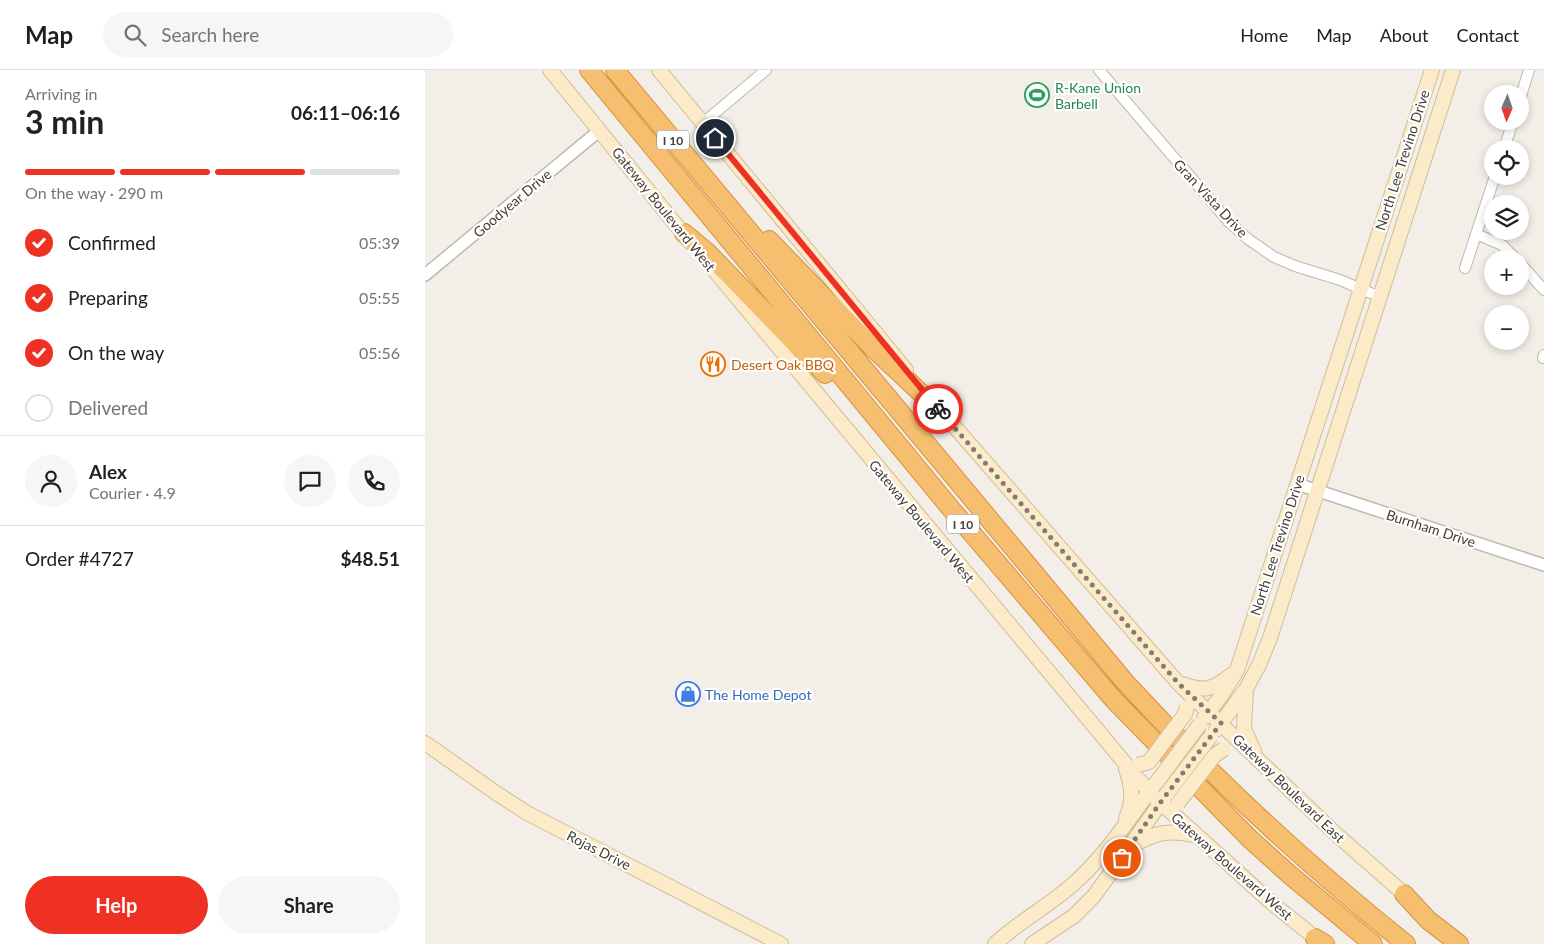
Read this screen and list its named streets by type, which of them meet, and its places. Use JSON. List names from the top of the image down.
{
  "streets": {
    "highway": ["I 10"],
    "main road": [
      "North Lee Trevino Drive",
      "Gateway Boulevard West",
      "Gateway Boulevard East",
      "Rojas Drive"
    ],
    "street": ["Gran Vista Drive", "Goodyear Drive", "Burnham Drive"]
  },
  "crossings": [
    ["North Lee Trevino Drive", "Gran Vista Drive"],
    ["North Lee Trevino Drive", "Gateway Boulevard West"],
    ["North Lee Trevino Drive", "Burnham Drive"],
    ["North Lee Trevino Drive", "Gateway Boulevard East"],
    ["Goodyear Drive", "Gateway Boulevard West"]
  ],
  "places": {
    "sports": ["R-Kane Union Barbell"],
    "restaurant": ["Desert Oak BBQ"],
    "shop": ["The Home Depot"]
  },
  "north": "bottom",
  "page": {
    "header": "Map",
    "search": "Search here",
    "nav": [
      "Home",
      "Map",
      "About",
      "Contact"
    ],
    "heading": ["3 min", "Arriving in", "06:11–06:16"],
    "panel": [
      "Alex",
      "Courier · 4.9",
      "Order #4727",
      "$48.51"
    ],
    "map_buttons": ["+", "−"],
    "bar": "On the way · 290 m",
    "list": [
      ["Confirmed", "05:39"],
      ["Preparing", "05:55"],
      ["On the way", "05:56"],
      "Delivered"
    ],
    "buttons": ["Help", "Share"]
  }
}
